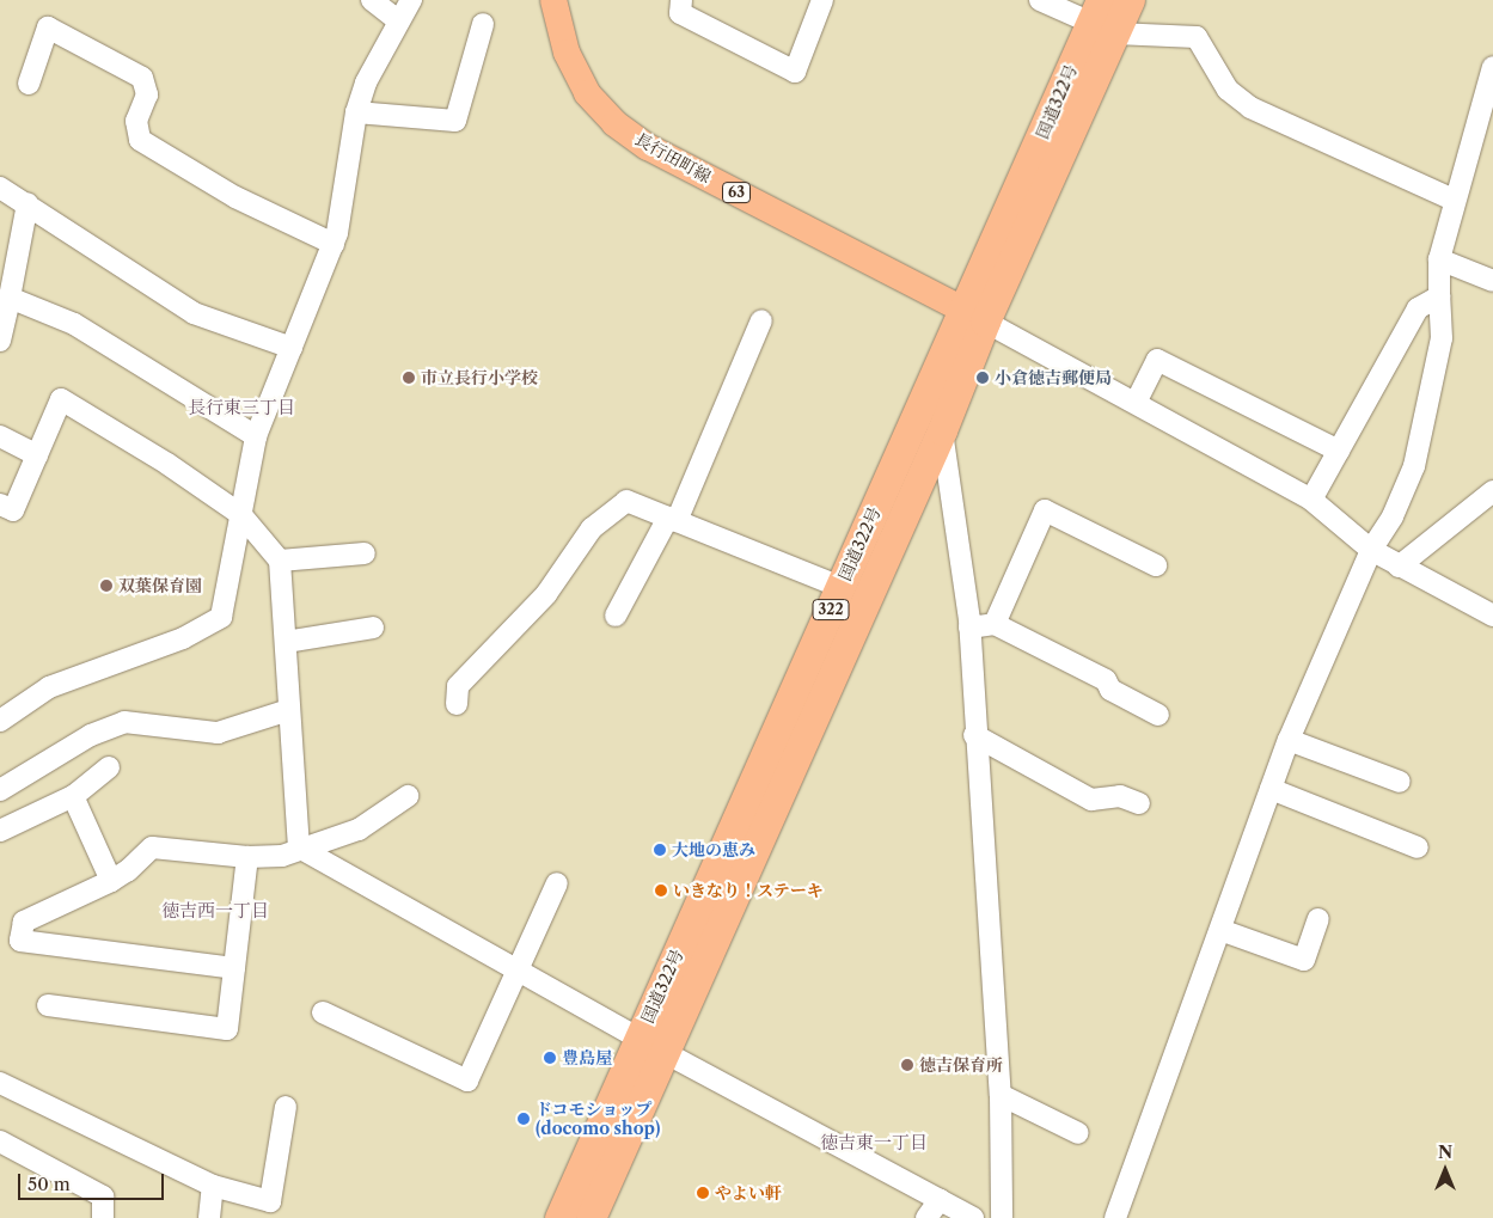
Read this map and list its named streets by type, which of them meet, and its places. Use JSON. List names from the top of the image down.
{
  "streets": {
    "highway": ["国道322号", "322"],
    "main road": ["長行田町線", "63"]
  },
  "crossings": [
    ["国道322号", "長行田町線"]
  ],
  "districts": ["長行東三丁目", "徳吉西一丁目", "徳吉東一丁目"],
  "places": [
    "市立長行小学校",
    "小倉徳吉郵便局",
    "双葉保育園",
    "大地の恵み",
    "いきなり！ステーキ",
    "豊島屋",
    "徳吉保育所",
    "ドコモショップ (docomo shop)",
    "やよい軒"
  ],
  "scale_bar": "50 m",
  "north": "top"
}
